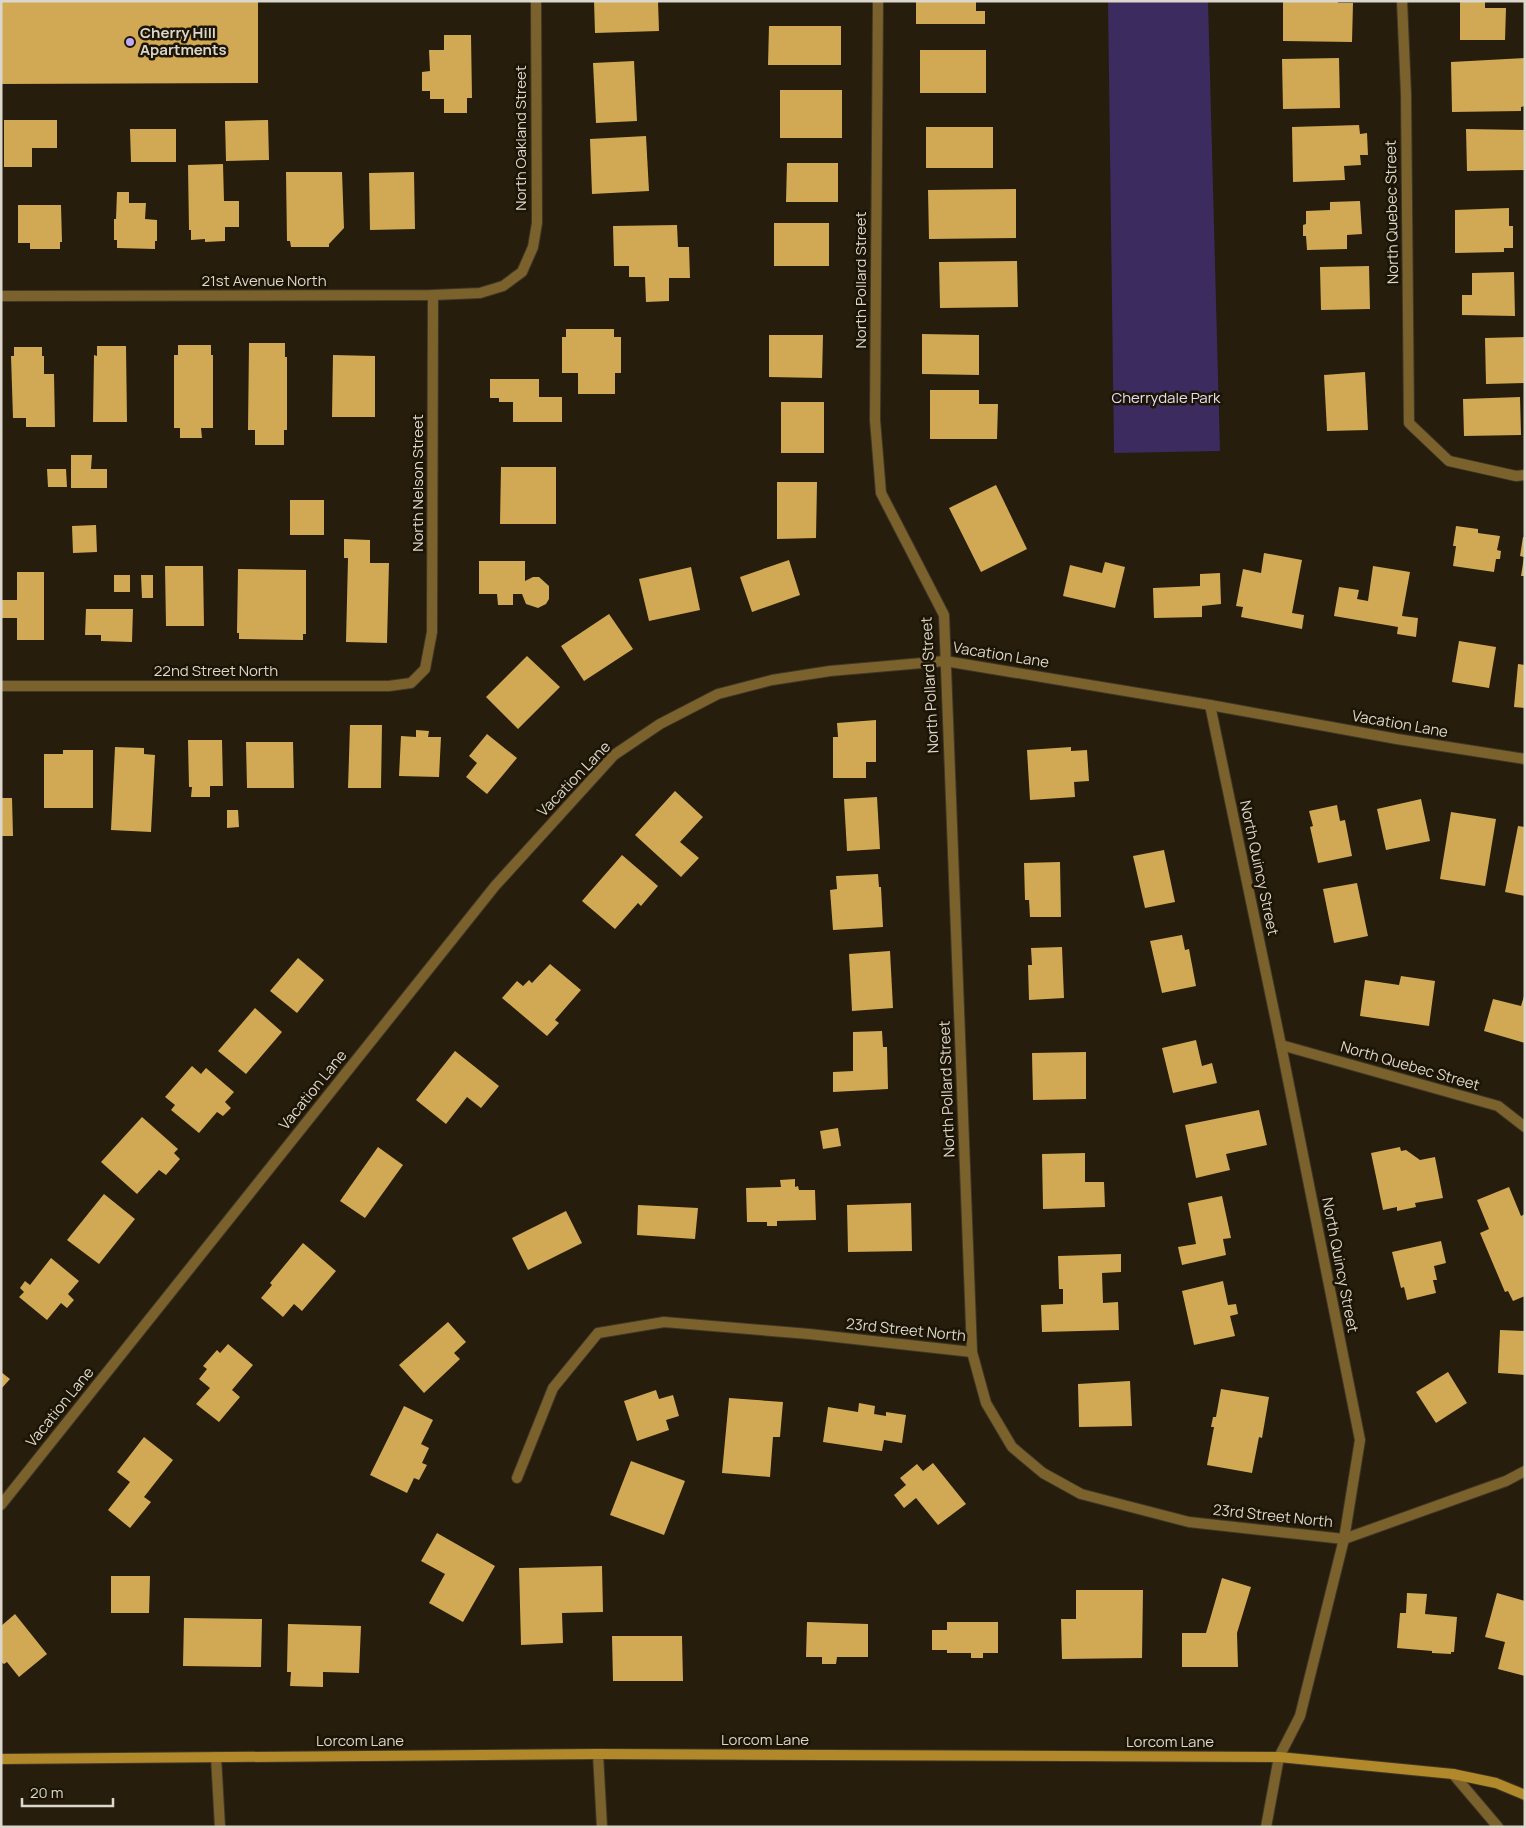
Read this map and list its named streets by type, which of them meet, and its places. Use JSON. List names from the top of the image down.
{
  "streets": {
    "street": [
      "North Oakland Street",
      "North Quebec Street",
      "North Pollard Street",
      "21st Avenue North",
      "North Nelson Street",
      "Vacation Lane",
      "22nd Street North",
      "North Quincy Street",
      "23rd Street North",
      "Lorcom Lane"
    ]
  },
  "crossings": [
    ["North Oakland Street", "21st Avenue North"],
    ["North Quebec Street", "North Quincy Street"],
    ["North Pollard Street", "Vacation Lane"],
    ["North Pollard Street", "23rd Street North"],
    ["21st Avenue North", "North Nelson Street"],
    ["North Nelson Street", "22nd Street North"],
    ["Vacation Lane", "North Quincy Street"],
    ["North Quincy Street", "23rd Street North"],
    ["North Quincy Street", "Lorcom Lane"]
  ],
  "parks": ["Cherrydale Park"],
  "places": ["Cherry Hill Apartments"],
  "scale_bar": "20 m"
}
